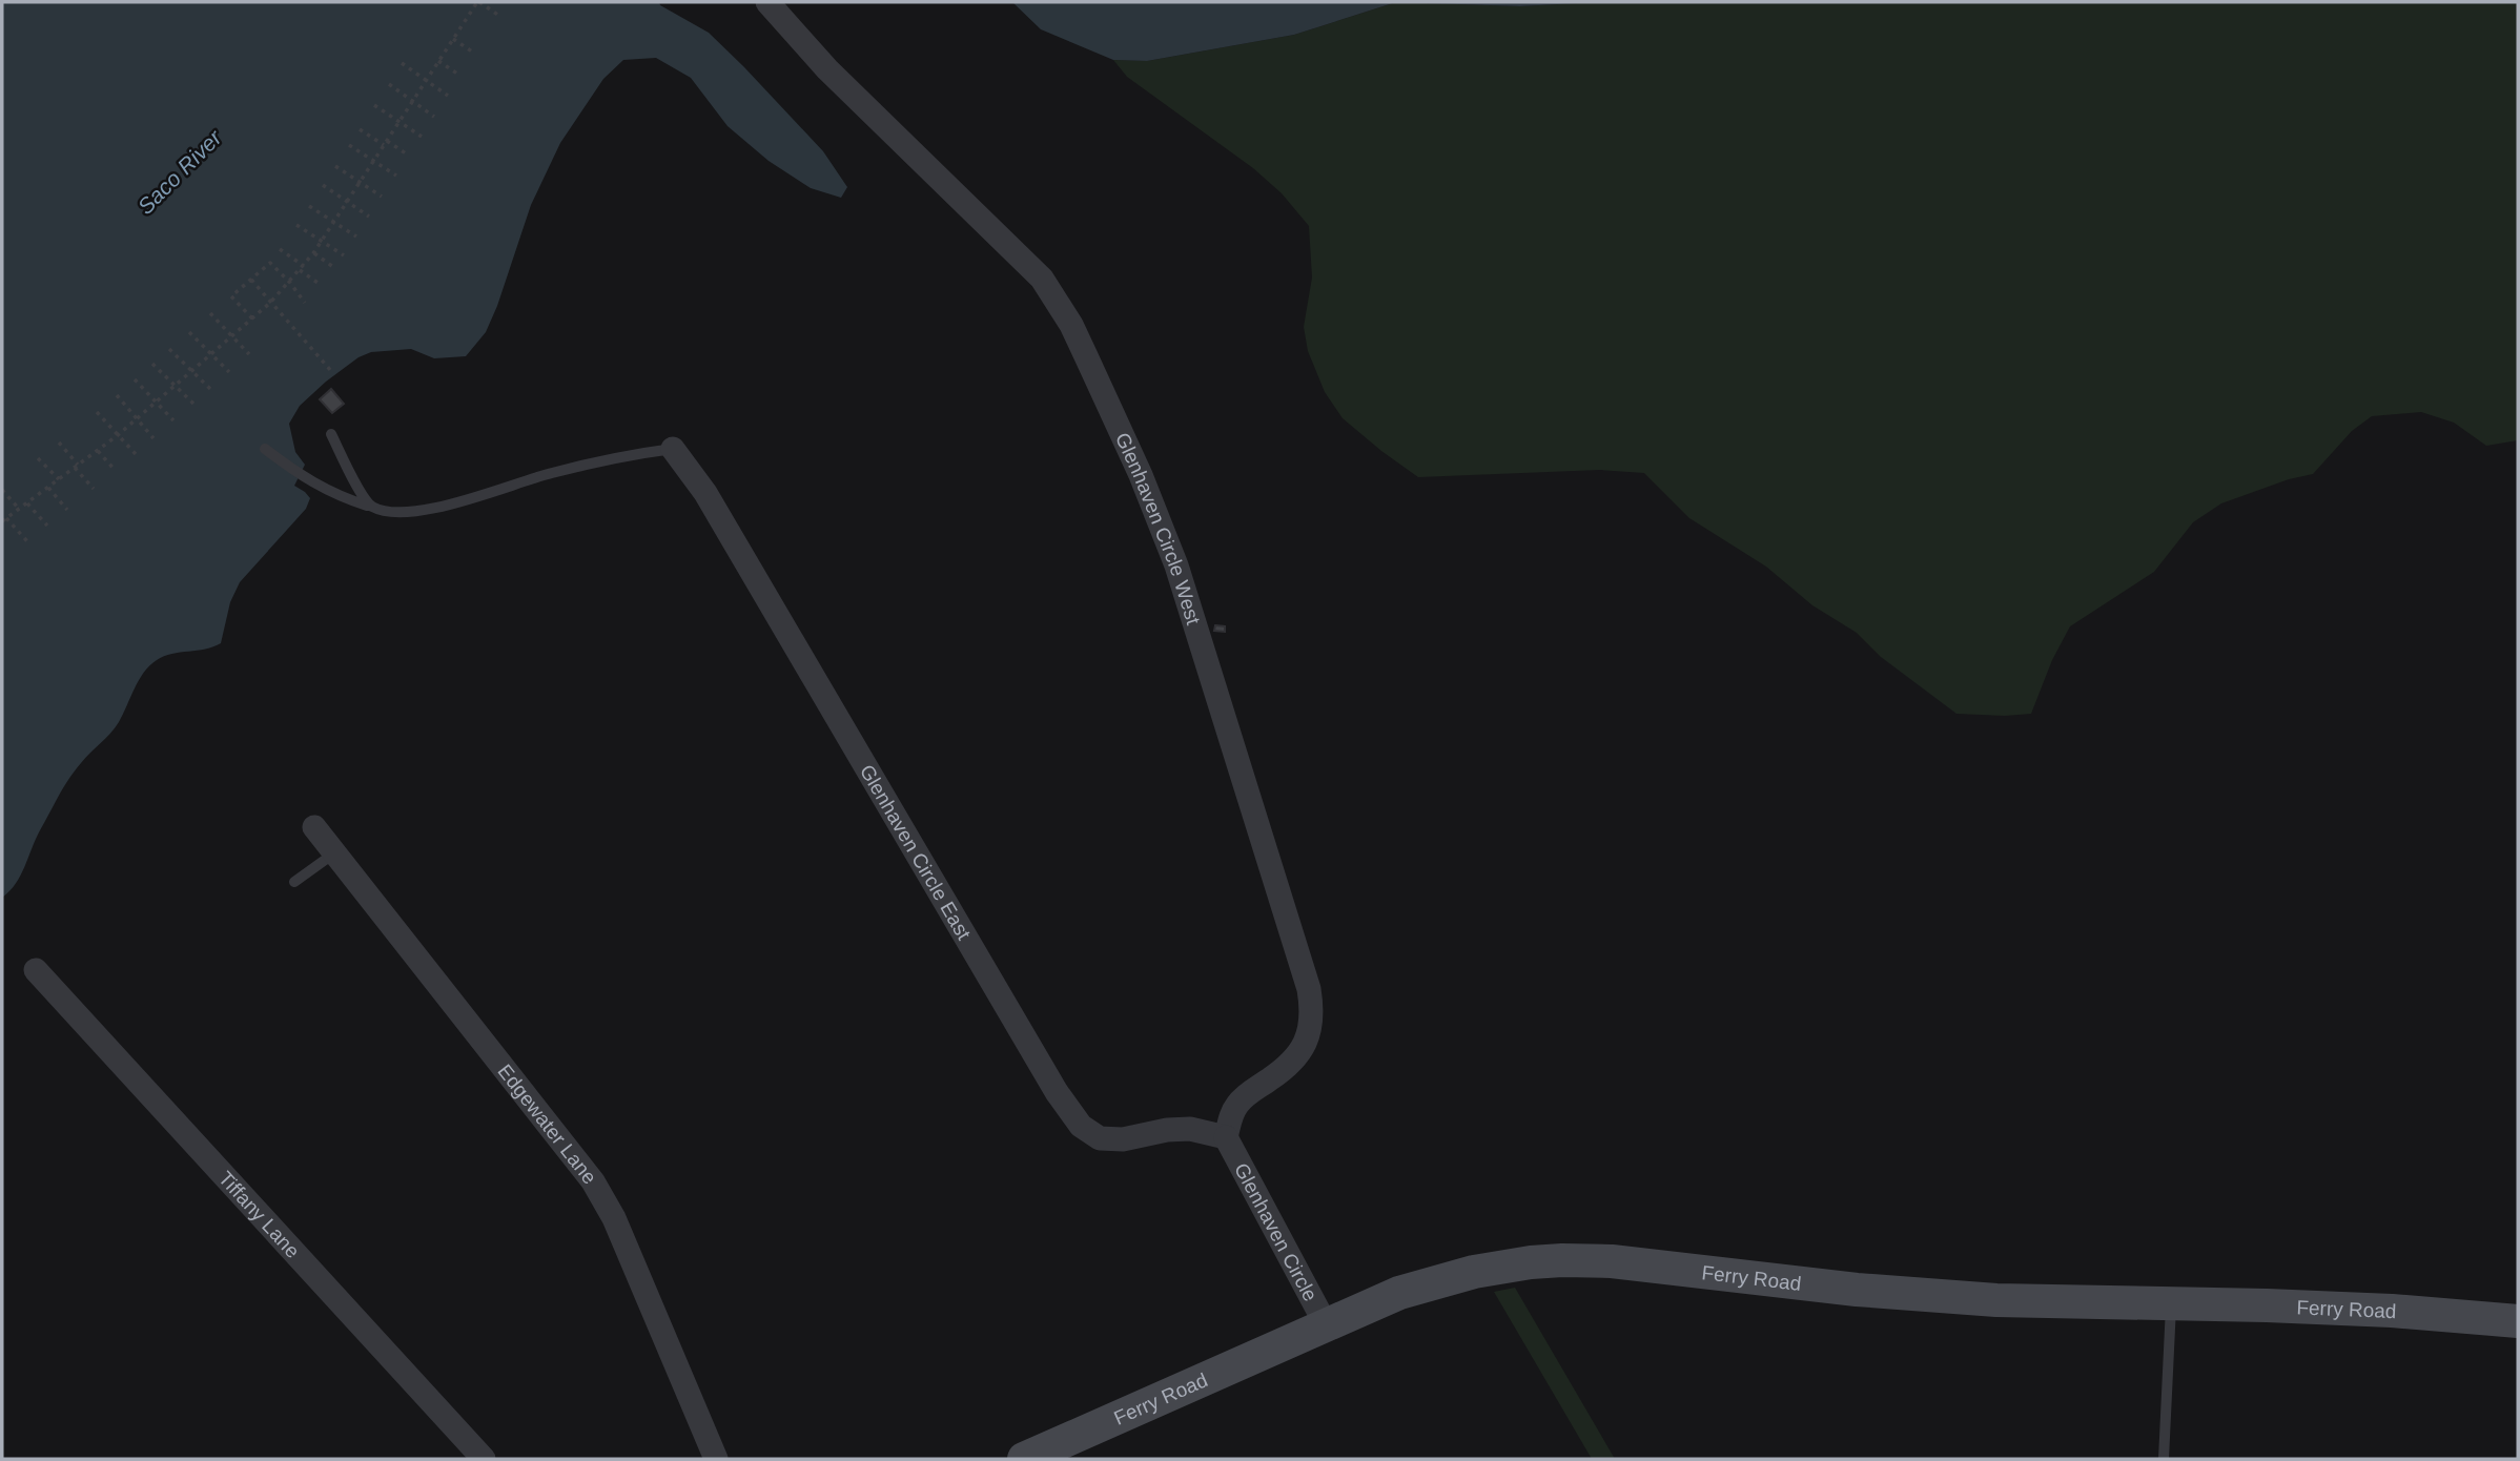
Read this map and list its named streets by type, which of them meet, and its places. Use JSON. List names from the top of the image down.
{
  "streets": {
    "main road": ["Ferry Road"],
    "street": [
      "Glenhaven Circle West",
      "Glenhaven Circle East",
      "Edgewater Lane",
      "Tiffany Lane",
      "Glenhaven Circle"
    ]
  },
  "crossings": [
    ["Glenhaven Circle West", "Glenhaven Circle East"],
    ["Glenhaven Circle West", "Glenhaven Circle"],
    ["Glenhaven Circle East", "Glenhaven Circle"],
    ["Glenhaven Circle", "Ferry Road"]
  ],
  "water": ["Saco River"]
}
